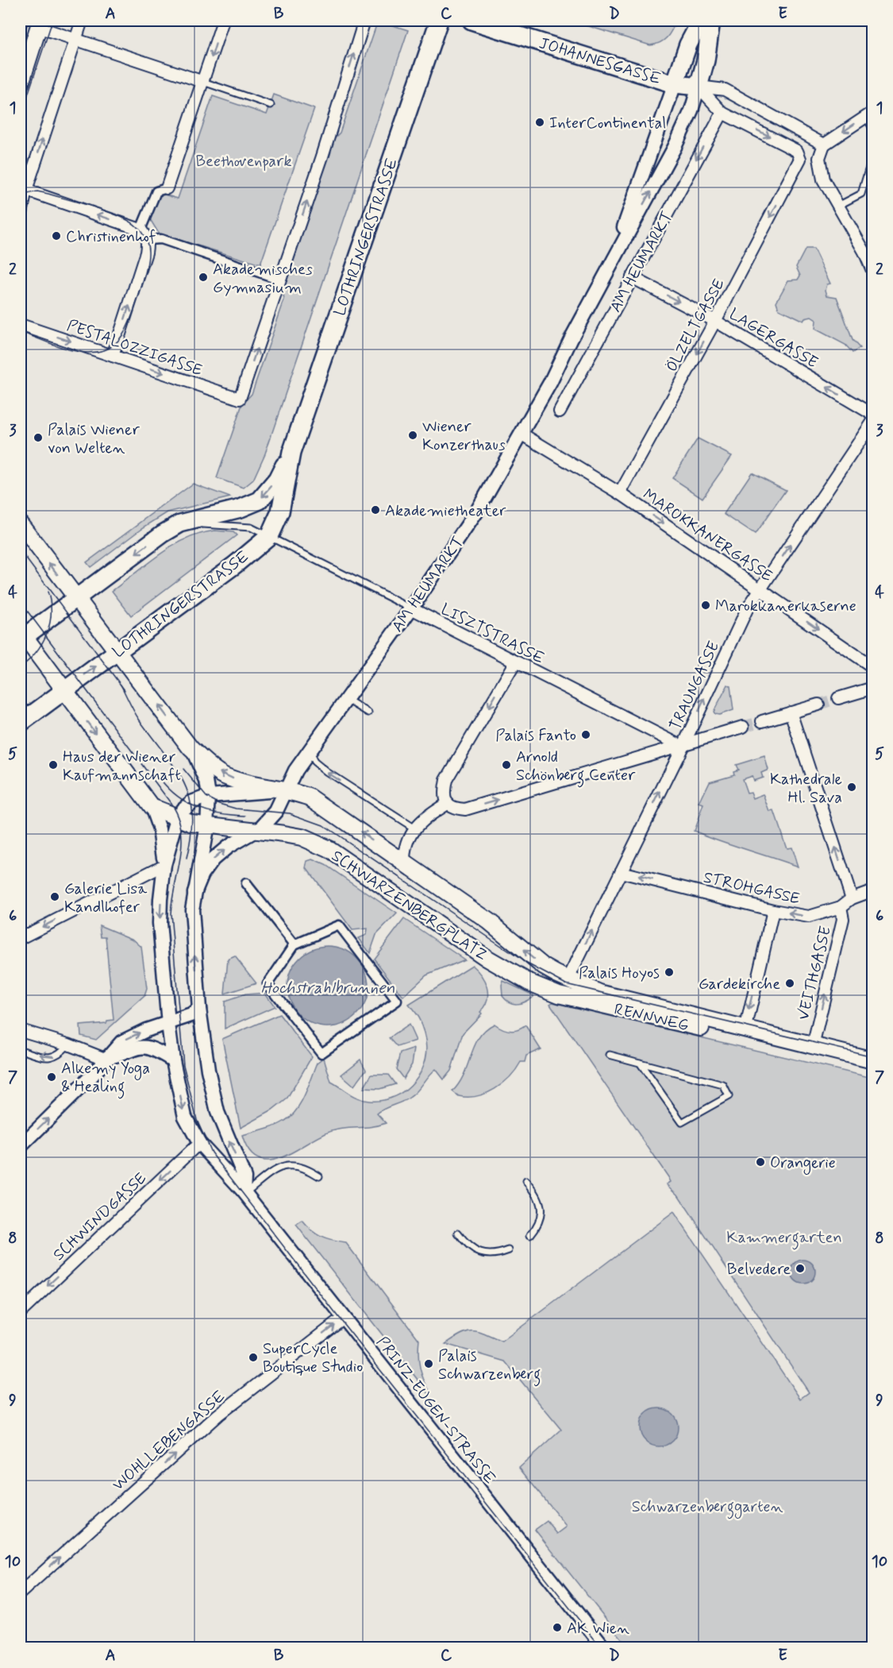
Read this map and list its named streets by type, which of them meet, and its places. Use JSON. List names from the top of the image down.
{
  "streets": {
    "main road": [
      "JOHANNESGASSE",
      "LOTHRINGERSTRASSE",
      "AM HEUMARKT",
      "SCHWARZENBERGPLATZ",
      "RENNWEG"
    ],
    "street": [
      "ÖLZELTGASSE",
      "LAGERGASSE",
      "PESTALOZZIGASSE",
      "MAROKKANERGASSE",
      "LISZTSTRASSE",
      "TRAUNGASSE",
      "STROHGASSE",
      "VEITHGASSE",
      "SCHWINDGASSE",
      "PRINZ-EUGEN-STRASSE",
      "WOHLLEBENGASSE"
    ]
  },
  "crossings": [
    ["JOHANNESGASSE", "AM HEUMARKT"],
    ["LOTHRINGERSTRASSE", "LISZTSTRASSE"],
    ["LOTHRINGERSTRASSE", "SCHWARZENBERGPLATZ"],
    ["AM HEUMARKT", "ÖLZELTGASSE"],
    ["AM HEUMARKT", "LAGERGASSE"],
    ["AM HEUMARKT", "MAROKKANERGASSE"],
    ["AM HEUMARKT", "LISZTSTRASSE"],
    ["AM HEUMARKT", "SCHWARZENBERGPLATZ"],
    ["ÖLZELTGASSE", "LAGERGASSE"],
    ["ÖLZELTGASSE", "MAROKKANERGASSE"],
    ["MAROKKANERGASSE", "TRAUNGASSE"],
    ["LISZTSTRASSE", "TRAUNGASSE"],
    ["TRAUNGASSE", "STROHGASSE"],
    ["TRAUNGASSE", "SCHWARZENBERGPLATZ"],
    ["TRAUNGASSE", "RENNWEG"],
    ["STROHGASSE", "VEITHGASSE"],
    ["SCHWARZENBERGPLATZ", "RENNWEG"],
    ["SCHWARZENBERGPLATZ", "SCHWINDGASSE"],
    ["SCHWARZENBERGPLATZ", "PRINZ-EUGEN-STRASSE"],
    ["VEITHGASSE", "RENNWEG"],
    ["PRINZ-EUGEN-STRASSE", "WOHLLEBENGASSE"]
  ],
  "one_way": [
    "ÖLZELTGASSE",
    "MAROKKANERGASSE",
    "TRAUNGASSE",
    "STROHGASSE",
    "SCHWINDGASSE",
    "WOHLLEBENGASSE"
  ],
  "water": ["Hochstrahlbrunnen"],
  "parks": ["Beethovenpark", "Kammergarten", "Schwarzenberggarten"],
  "places": [
    "InterContinental",
    "Christinenhof",
    "Akademisches Gymnasium",
    "Wiener Konzerthaus",
    "Palais Wiener von Welten",
    "Akademietheater",
    "Marokkanerkaserne",
    "Palais Fanto",
    "Haus der Wiener Kaufmannschaft",
    "Arnold Schönberg Center",
    "Kathedrale Hl. Sava",
    "Galerie Lisa Kandlhofer",
    "Palais Hoyos",
    "Gardekirche",
    "Alkemy Yoga & Healing",
    "Orangerie",
    "Belvedere",
    "SuperCycle Boutique Studio",
    "Palais Schwarzenberg",
    "AK Wien"
  ],
  "grid": {
    "columns": [
      "A",
      "B",
      "C",
      "D",
      "E"
    ],
    "rows": [
      "1",
      "2",
      "3",
      "4",
      "5",
      "6",
      "7",
      "8",
      "9",
      "10"
    ]
  }
}
